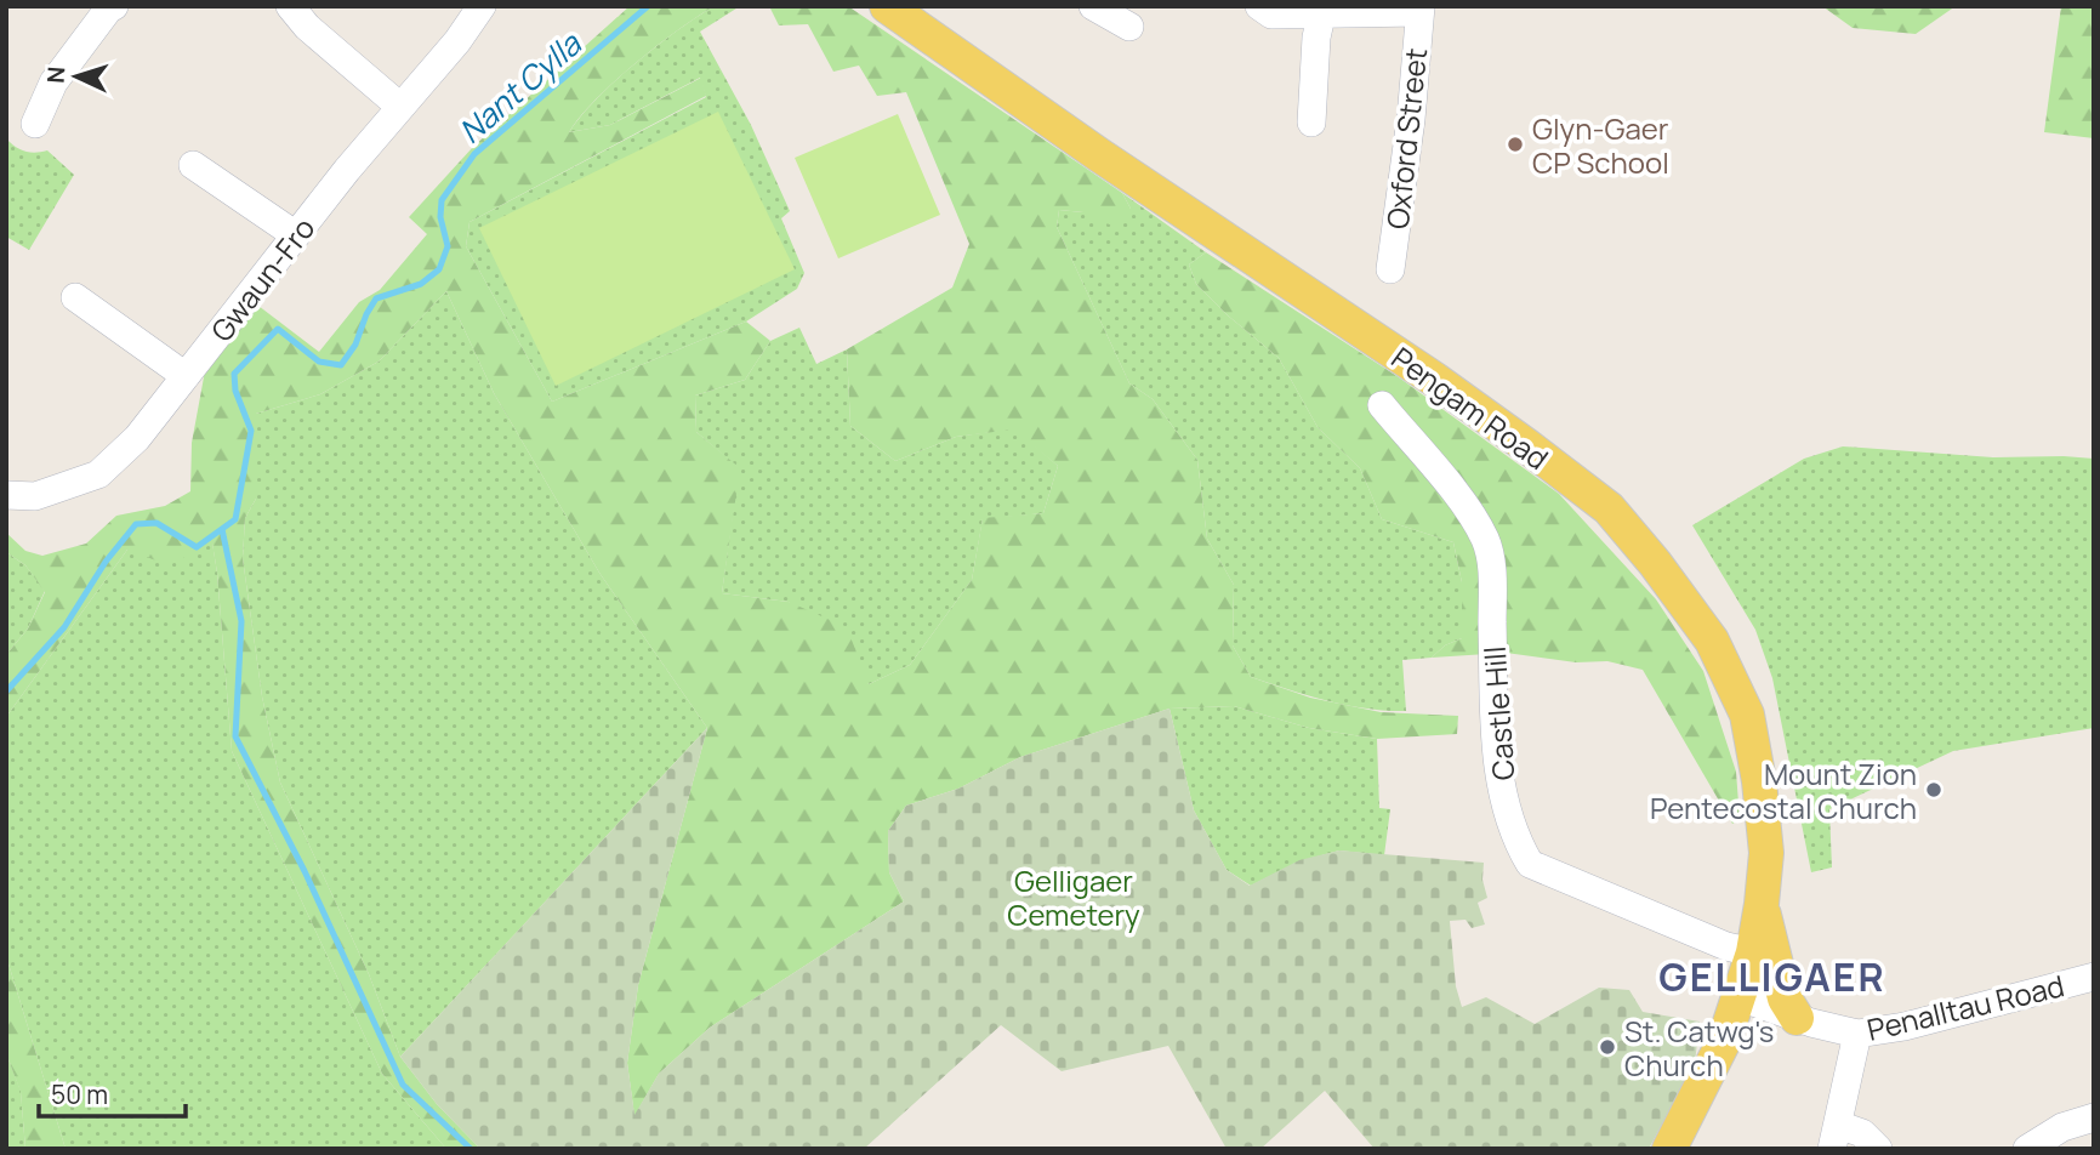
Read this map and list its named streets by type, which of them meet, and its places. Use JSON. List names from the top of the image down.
{
  "streets": {
    "main road": ["Pengam Road"],
    "street": [
      "Oxford Street",
      "Gwaun-Fro",
      "Castle Hill",
      "Penalltau Road"
    ]
  },
  "crossings": [
    ["Pengam Road", "Castle Hill"],
    ["Pengam Road", "Penalltau Road"]
  ],
  "districts": ["GELLIGAER"],
  "water": ["Nant Cylla"],
  "parks": ["Gelligaer Cemetery"],
  "places": ["Glyn-Gaer CP School", "Mount Zion Pentecostal Church", "St. Catwg's Church"],
  "scale_bar": "50 m",
  "north": "left"
}
